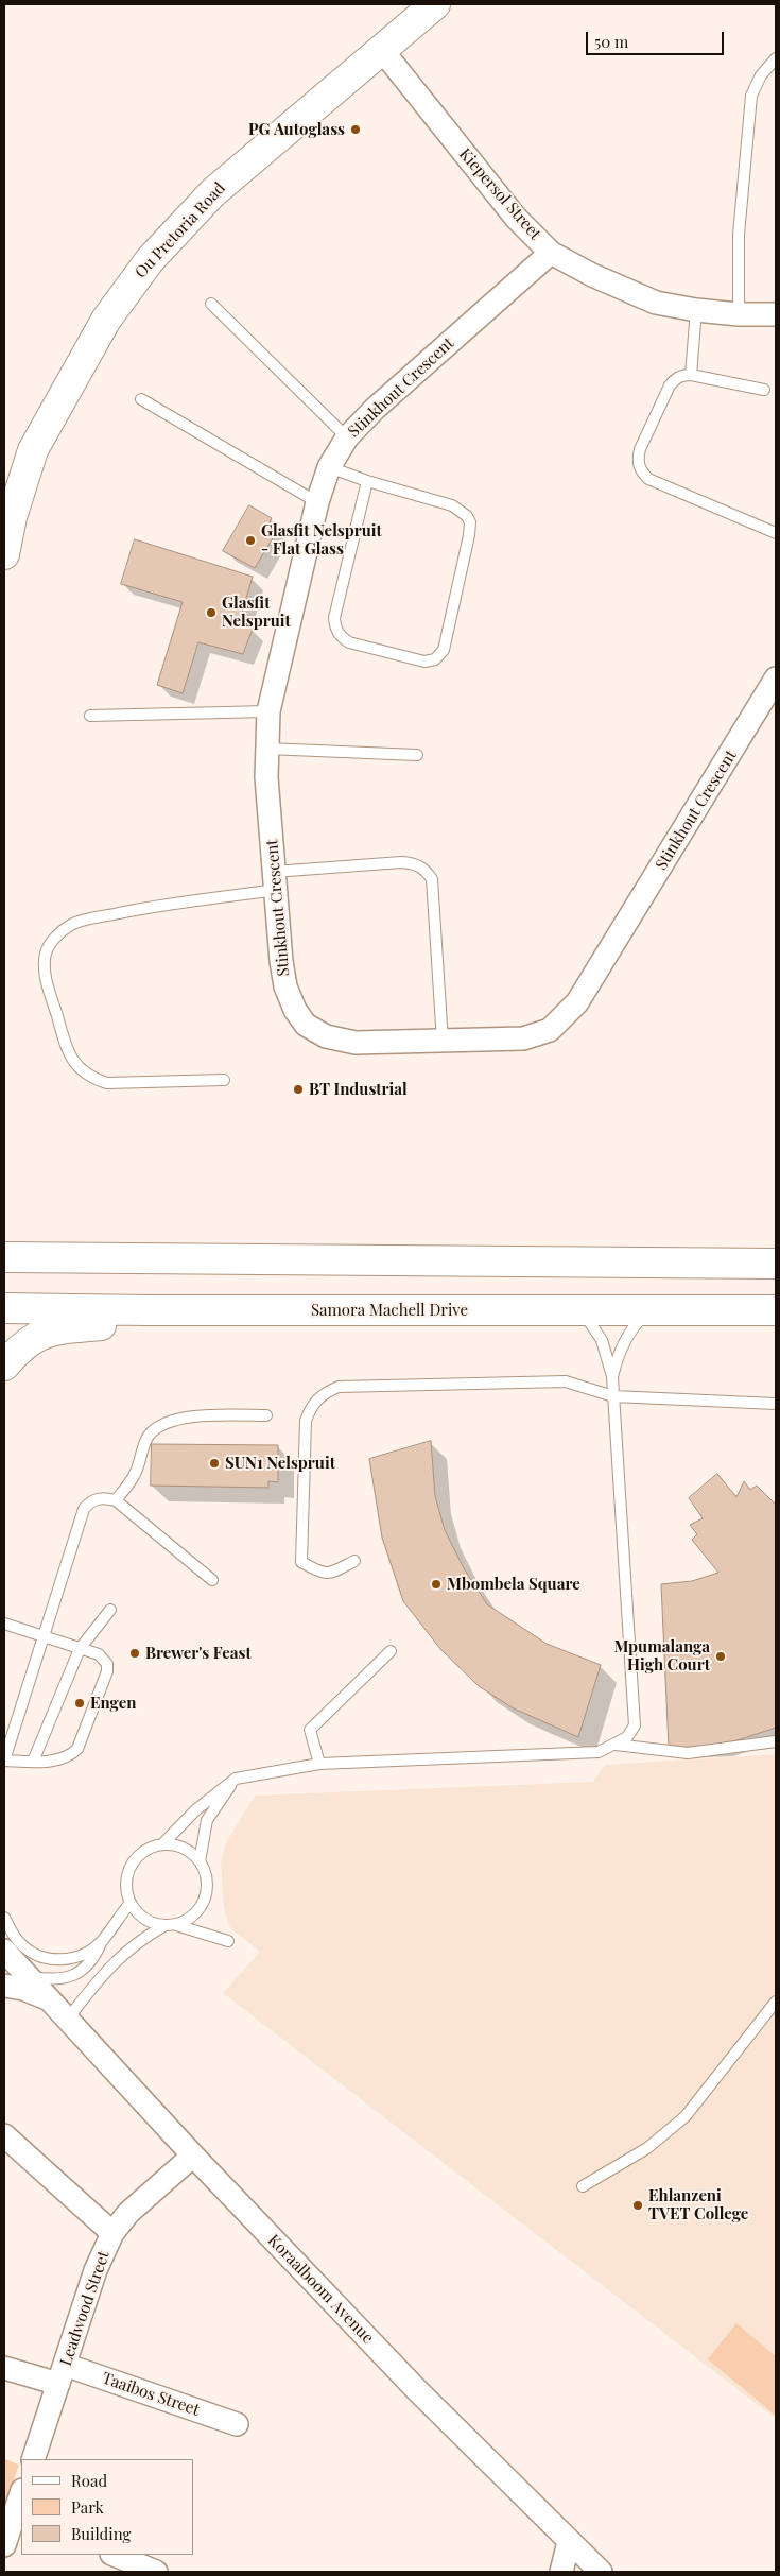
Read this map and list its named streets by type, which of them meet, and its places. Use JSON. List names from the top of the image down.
{
  "streets": {
    "main road": ["Ou Pretoria Road", "Samora Machell Drive"],
    "street": [
      "Kiepersol Street",
      "Stinkhout Crescent",
      "Koraalboom Avenue",
      "Leadwood Street",
      "Taaibos Street"
    ]
  },
  "crossings": [
    ["Kiepersol Street", "Ou Pretoria Road"],
    ["Kiepersol Street", "Stinkhout Crescent"],
    ["Koraalboom Avenue", "Leadwood Street"],
    ["Leadwood Street", "Taaibos Street"]
  ],
  "places": [
    "PG Autoglass",
    "Glasfit Nelspruit - Flat Glass",
    "Glasfit Nelspruit",
    "BT Industrial",
    "SUN1 Nelspruit",
    "Mbombela Square",
    "Brewer's Feast",
    "Mpumalanga High Court",
    "Engen",
    "Ehlanzeni TVET College"
  ],
  "legend": ["Road", "Park", "Building"],
  "scale_bar": "50 m"
}
